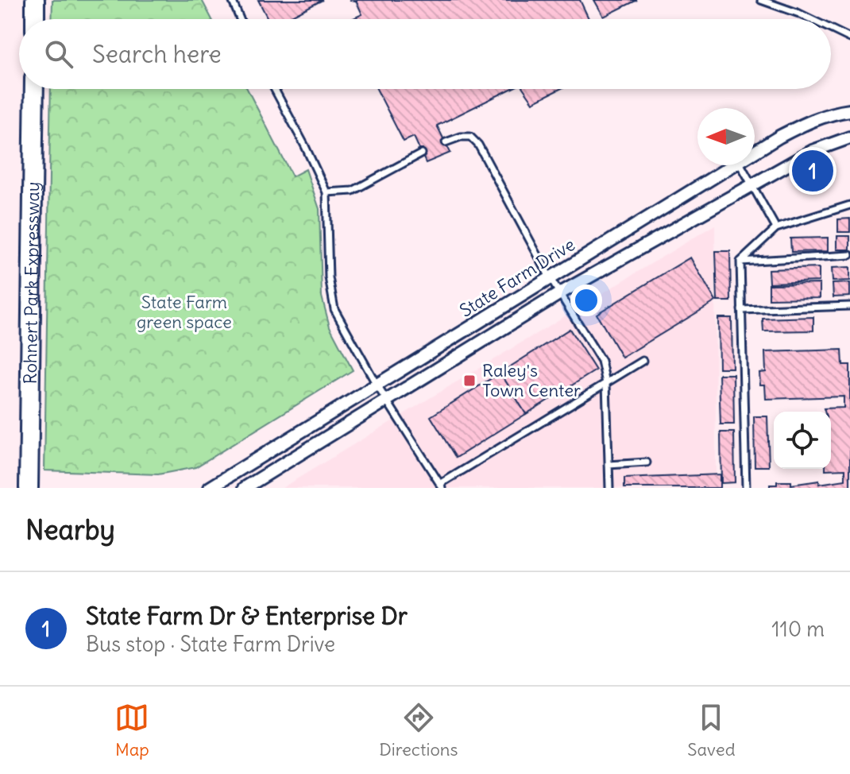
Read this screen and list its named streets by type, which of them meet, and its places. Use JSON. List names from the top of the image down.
{
  "streets": {
    "main road": ["Rohnert Park Expressway"],
    "street": ["State Farm Drive"]
  },
  "parks": ["State Farm green space"],
  "places": {
    "transit": ["Raley's Town Center"]
  },
  "north": "left",
  "page": {
    "search": "Search here",
    "pins": "1",
    "heading": "Nearby",
    "list": [
      {
        "mark": "1",
        "name": "State Farm Dr & Enterprise Dr",
        "note": "Bus stop · State Farm Drive",
        "value": "110 m"
      }
    ],
    "nav": ["Map", "Directions", "Saved"]
  }
}
